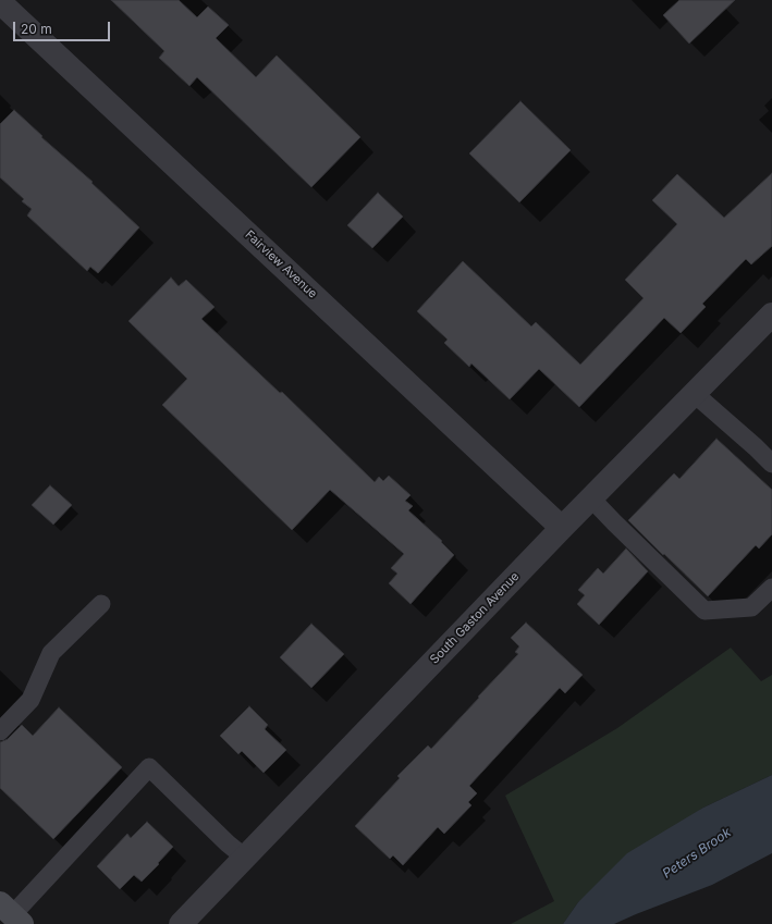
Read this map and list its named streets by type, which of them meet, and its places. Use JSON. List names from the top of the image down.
{
  "streets": {
    "street": ["Fairview Avenue", "South Gaston Avenue"]
  },
  "crossings": [
    ["Fairview Avenue", "South Gaston Avenue"]
  ],
  "water": ["Peters Brook"],
  "scale_bar": "20 m"
}
